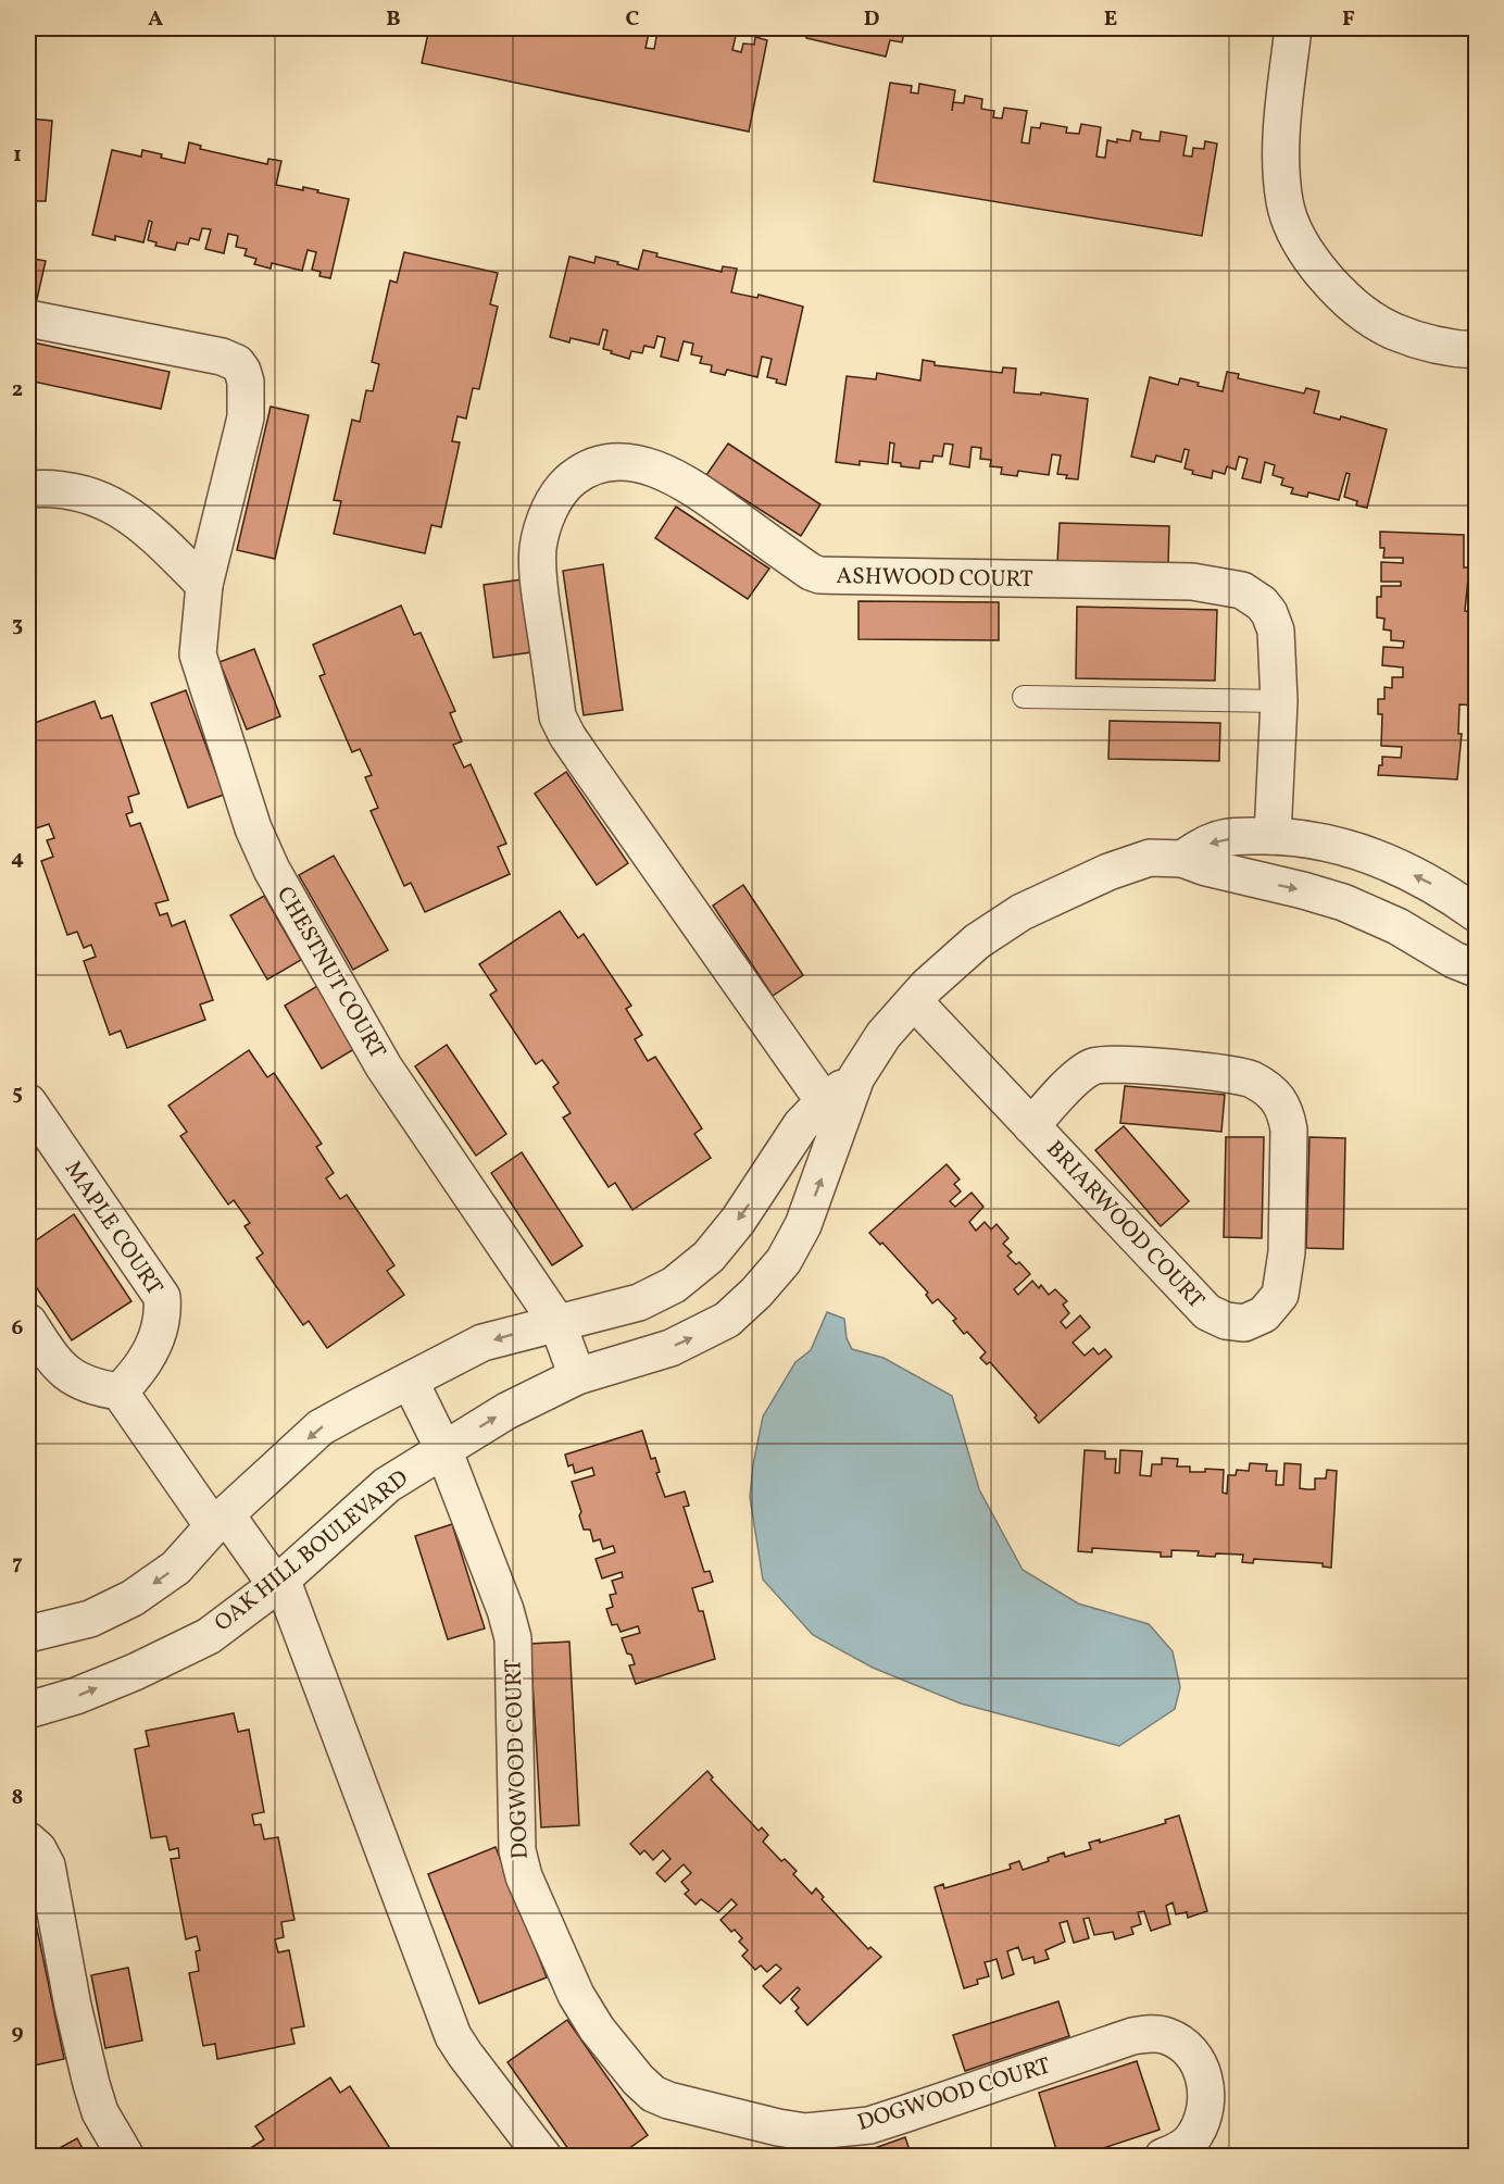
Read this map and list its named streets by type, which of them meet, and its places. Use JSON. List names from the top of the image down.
{
  "streets": {
    "street": [
      "ASHWOOD COURT",
      "CHESTNUT COURT",
      "BRIARWOOD COURT",
      "MAPLE COURT",
      "OAK HILL BOULEVARD",
      "DOGWOOD COURT"
    ]
  },
  "crossings": [
    ["ASHWOOD COURT", "OAK HILL BOULEVARD"],
    ["CHESTNUT COURT", "OAK HILL BOULEVARD"],
    ["BRIARWOOD COURT", "OAK HILL BOULEVARD"],
    ["OAK HILL BOULEVARD", "DOGWOOD COURT"]
  ],
  "grid": {
    "columns": [
      "A",
      "B",
      "C",
      "D",
      "E",
      "F"
    ],
    "rows": [
      "1",
      "2",
      "3",
      "4",
      "5",
      "6",
      "7",
      "8",
      "9"
    ]
  }
}
